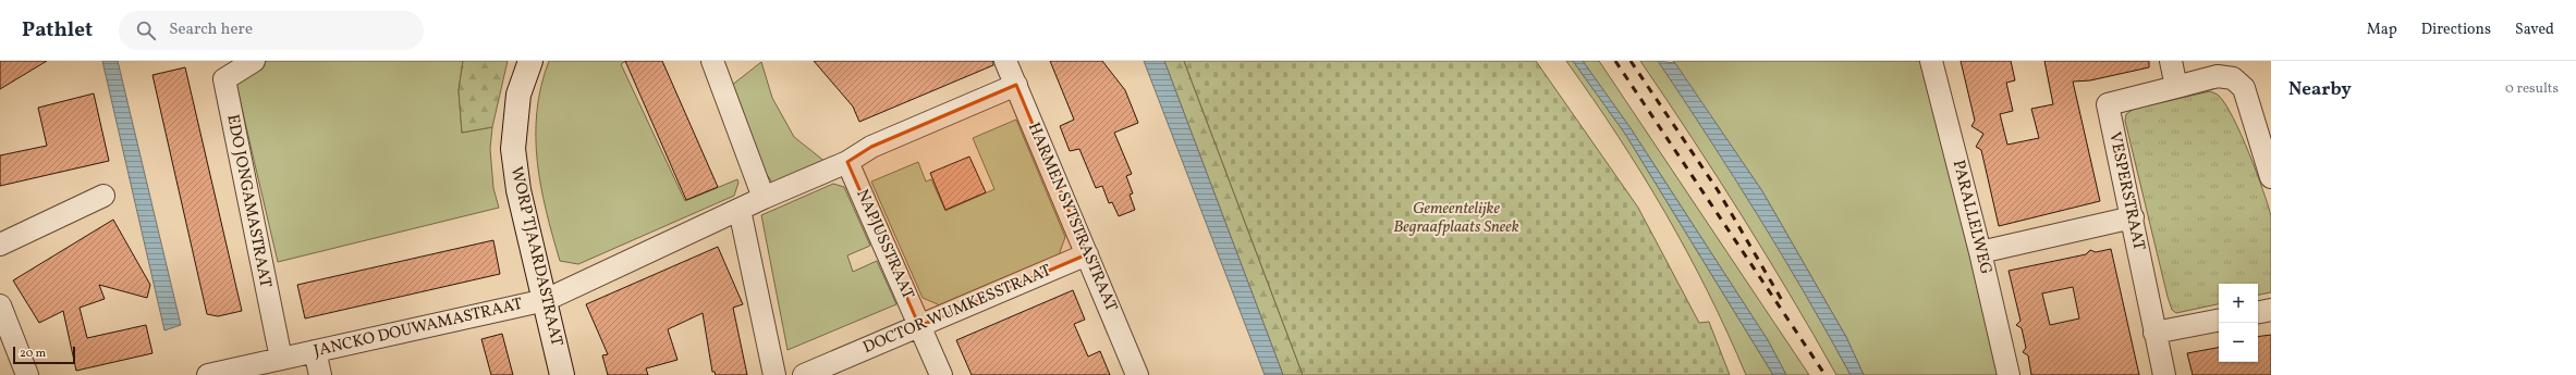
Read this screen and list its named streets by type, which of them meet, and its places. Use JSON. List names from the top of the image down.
{
  "streets": {
    "main road": ["WORP TJAARDASTRAAT"],
    "street": [
      "VESPERSTRAAT",
      "EDO JONGAMASTRAAT",
      "HARMEN SYTSTRASTRAAT",
      "PARALLELWEG",
      "NAPJUSSTRAAT",
      "DOCTOR WUMKESSTRAAT",
      "JANCKO DOUWAMASTRAAT"
    ]
  },
  "crossings": [
    ["EDO JONGAMASTRAAT", "JANCKO DOUWAMASTRAAT"],
    ["HARMEN SYTSTRASTRAAT", "DOCTOR WUMKESSTRAAT"],
    ["NAPJUSSTRAAT", "DOCTOR WUMKESSTRAAT"],
    ["WORP TJAARDASTRAAT", "JANCKO DOUWAMASTRAAT"]
  ],
  "parks": ["Gemeentelijke Begraafplaats Sneek"],
  "scale_bar": "20 m",
  "page": {
    "header": "Pathlet",
    "search": "Search here",
    "nav": ["Map", "Directions", "Saved"],
    "heading": ["Nearby", "0 results"],
    "map_buttons": ["+", "−"],
    "scale": "20 m"
  }
}
